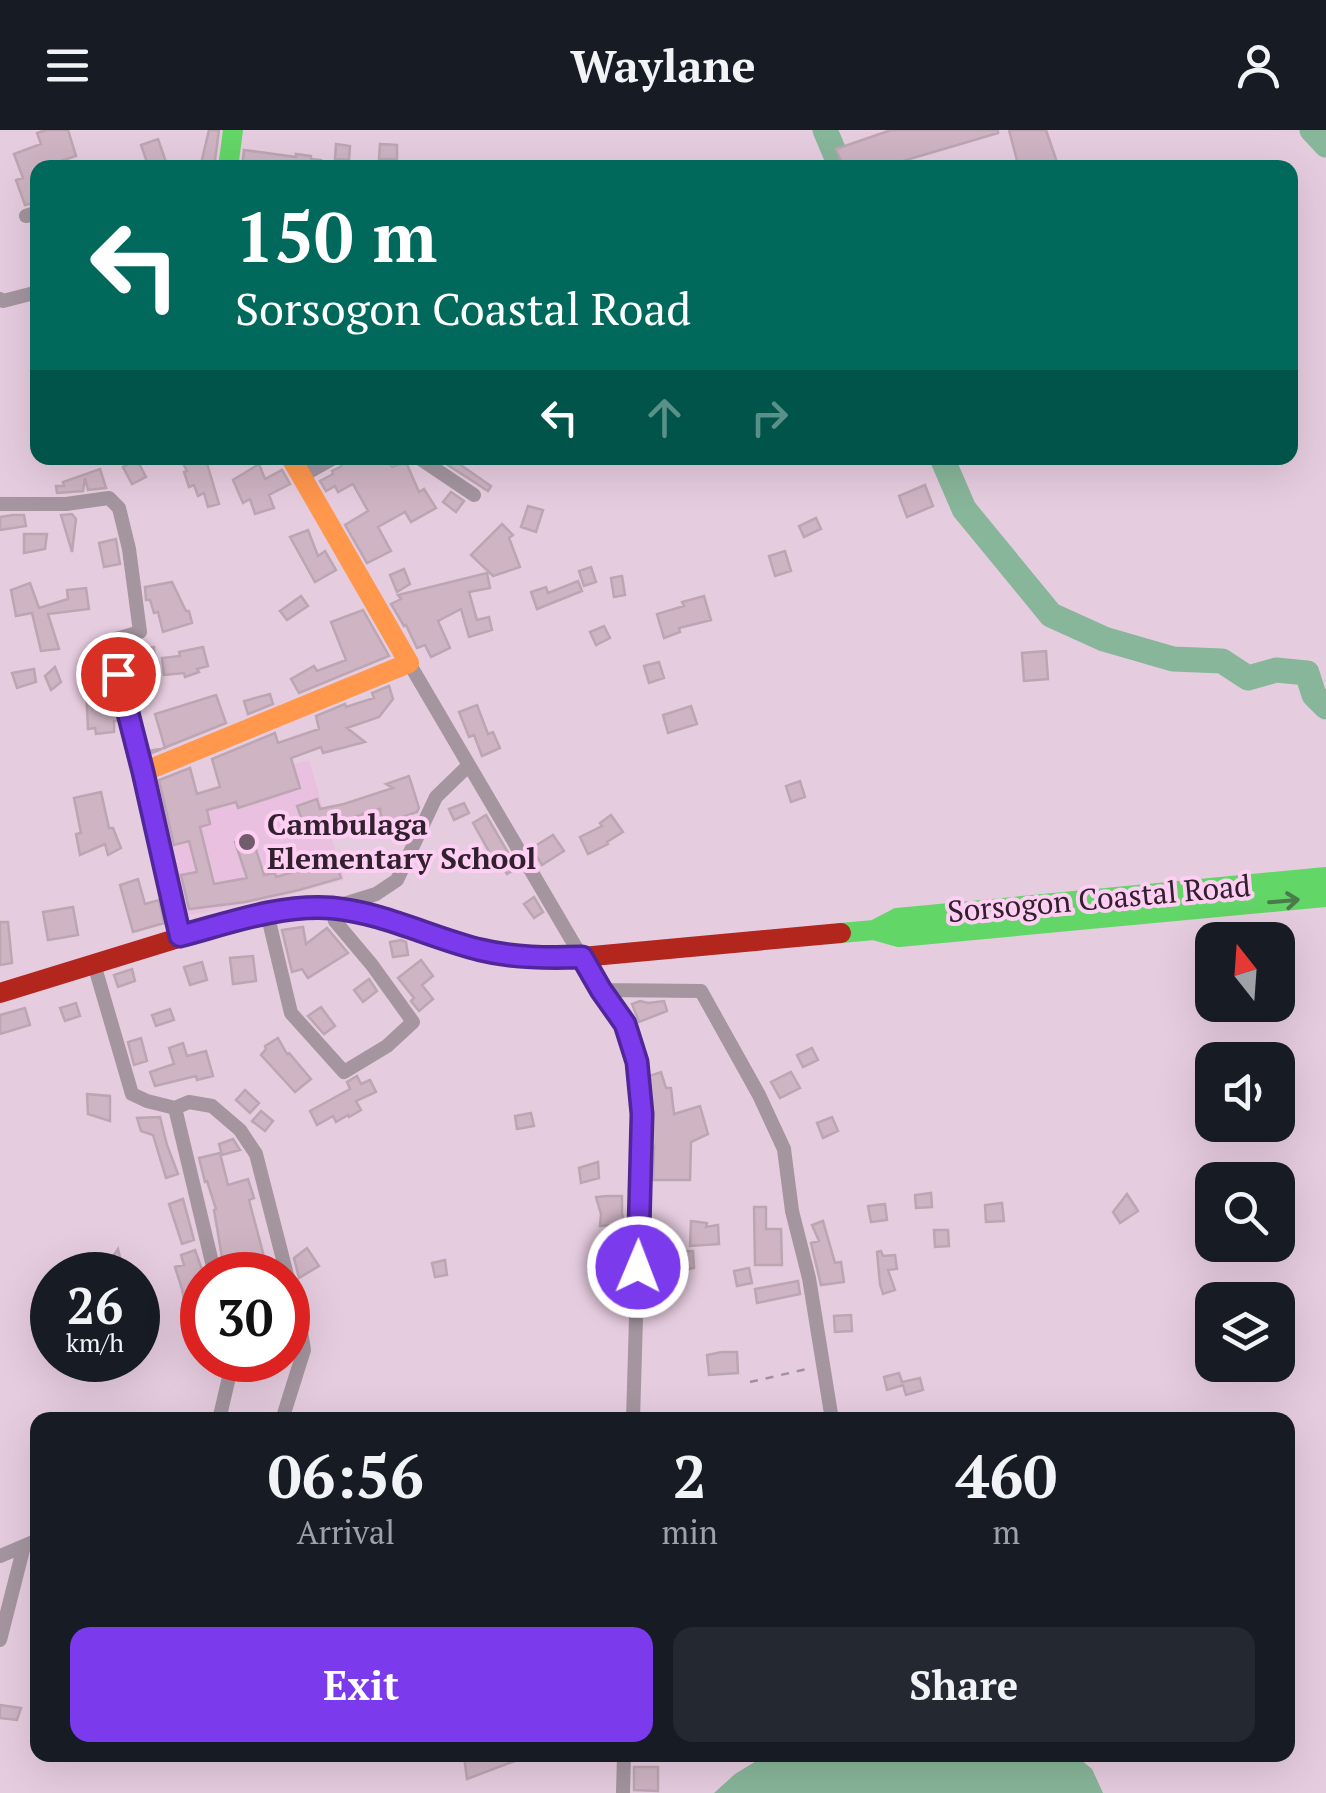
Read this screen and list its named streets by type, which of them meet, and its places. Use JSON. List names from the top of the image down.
{
  "streets": {
    "main road": ["Sorsogon Coastal Road"]
  },
  "places": ["Cambulaga Elementary School"],
  "north": "top",
  "page": {
    "header": "Waylane",
    "turn": ["150 m", "Sorsogon Coastal Road"],
    "speed": "26 km/h",
    "limit": "30",
    "eta": [
      "06:56",
      "Arrival",
      "2",
      "min",
      "460",
      "m"
    ],
    "buttons": ["Exit", "Share"]
  }
}
